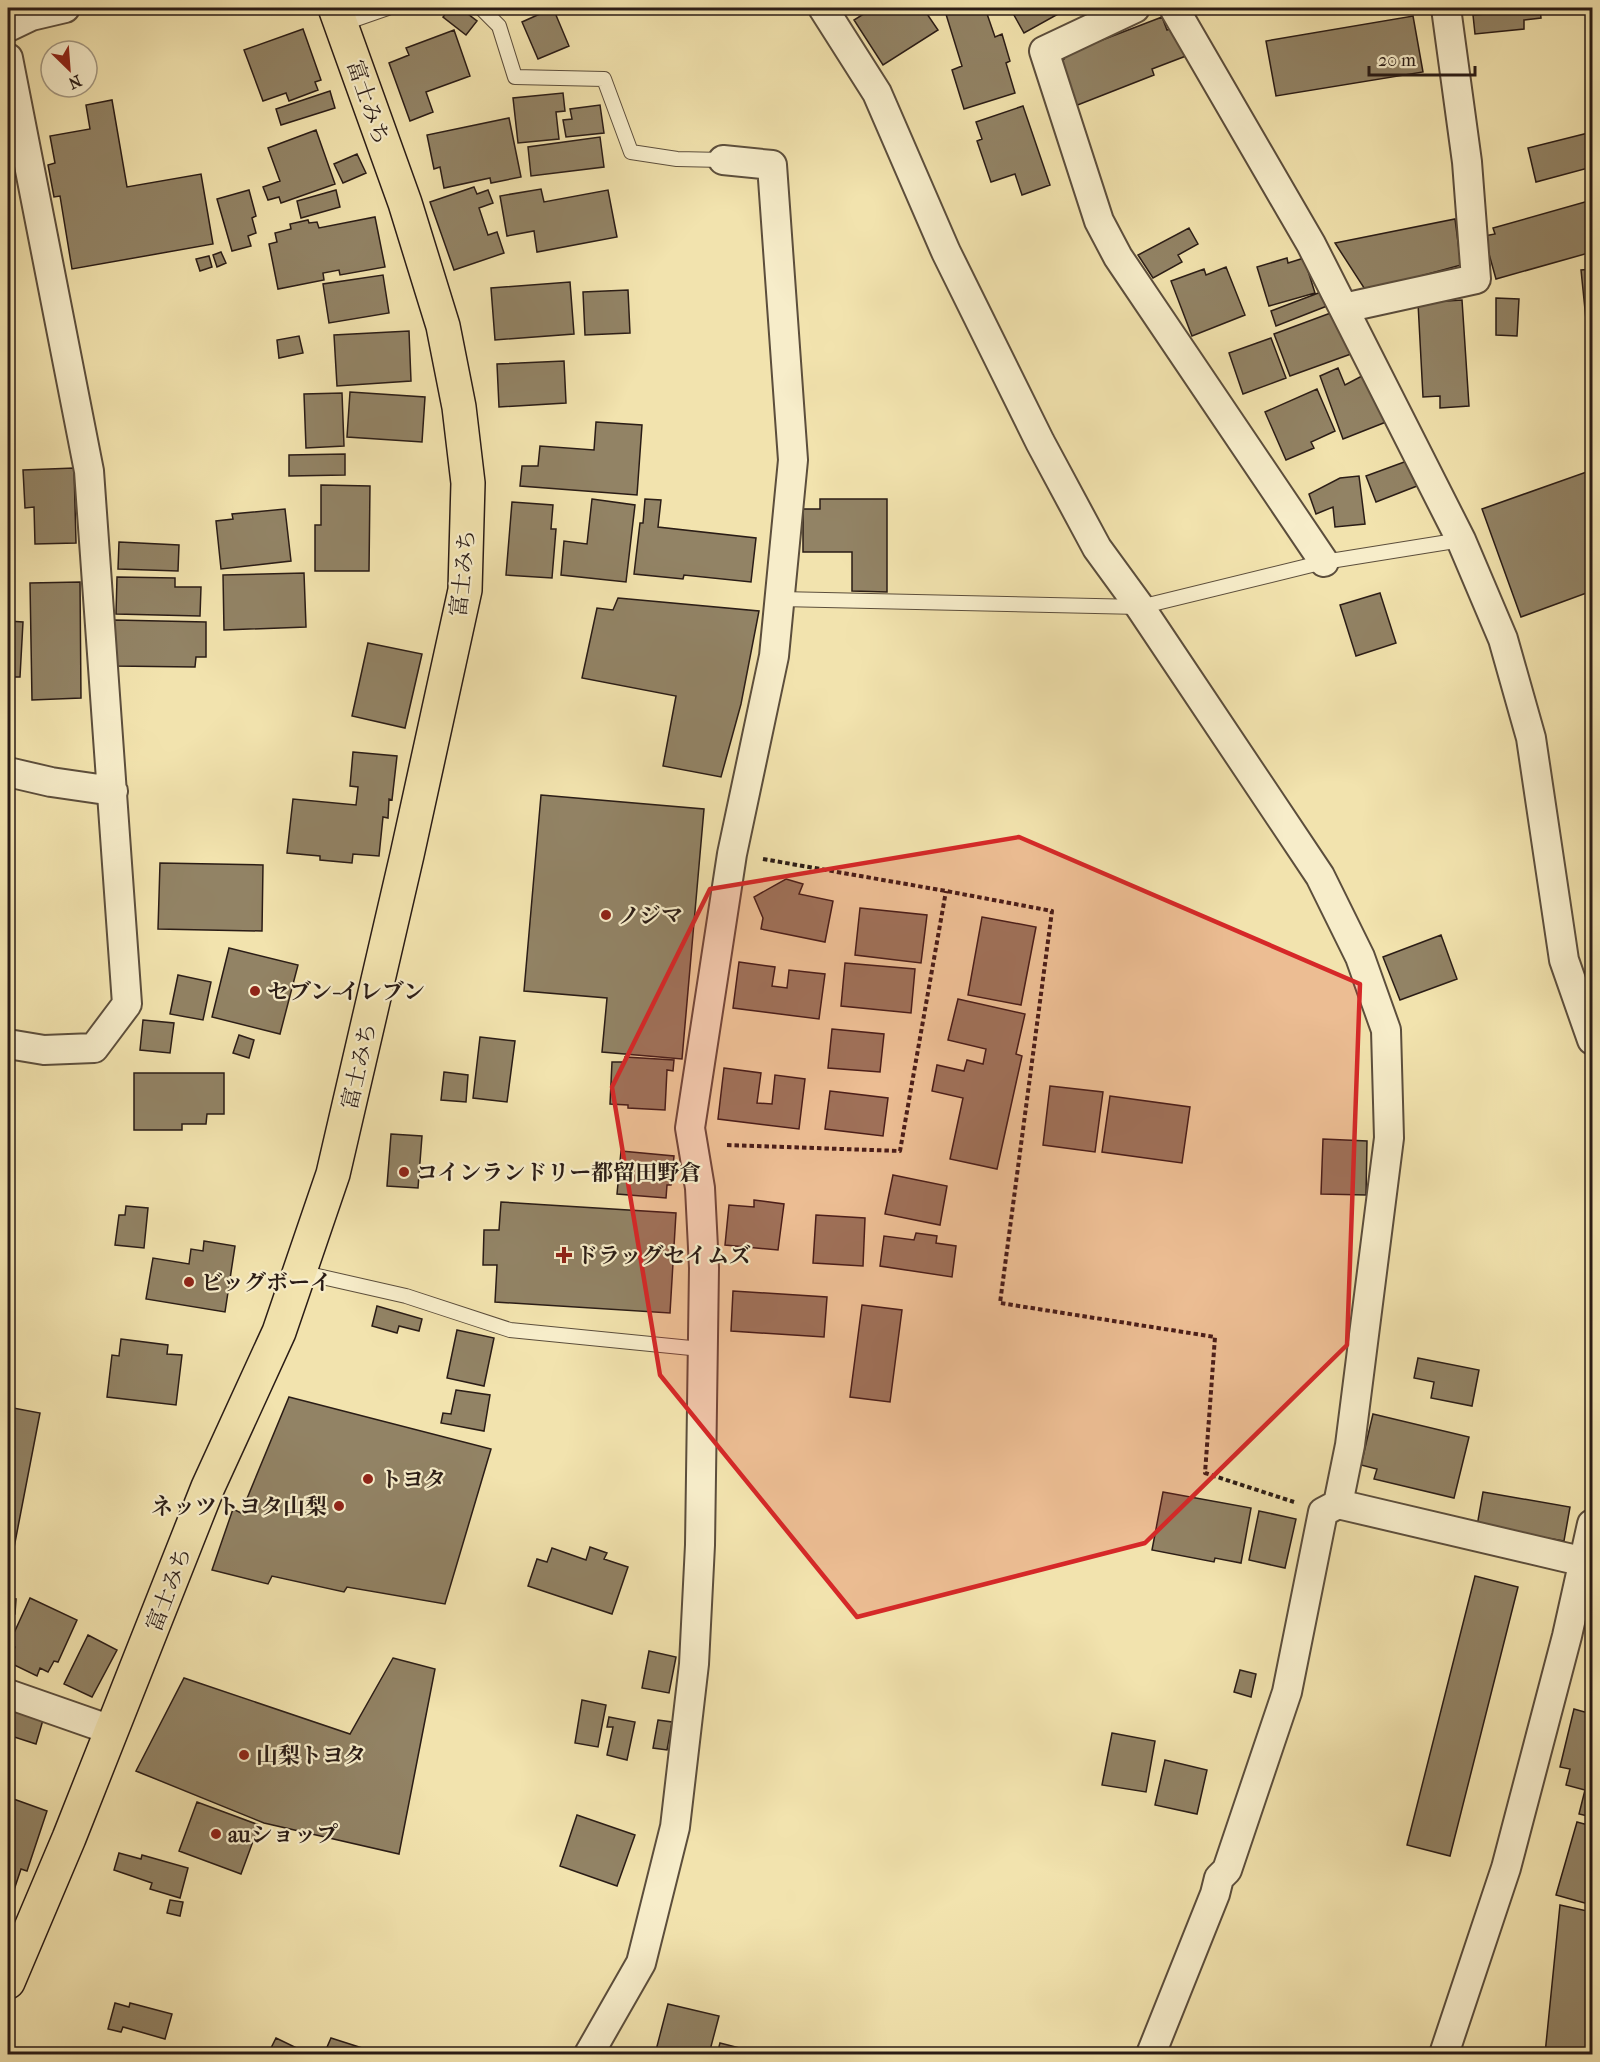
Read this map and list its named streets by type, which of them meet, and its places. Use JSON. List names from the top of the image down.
{
  "streets": {
    "highway": ["富士みち"]
  },
  "places": {
    "other": [
      "ノジマ",
      "セブン-イレブン",
      "コインランドリー都留田野倉",
      "ビッグボーイ",
      "トヨタ",
      "ネッツトヨタ山梨",
      "山梨トヨタ",
      "auショップ"
    ],
    "health": ["ドラッグセイムズ"]
  },
  "scale_bar": "20 m",
  "north": "bottom right"
}
